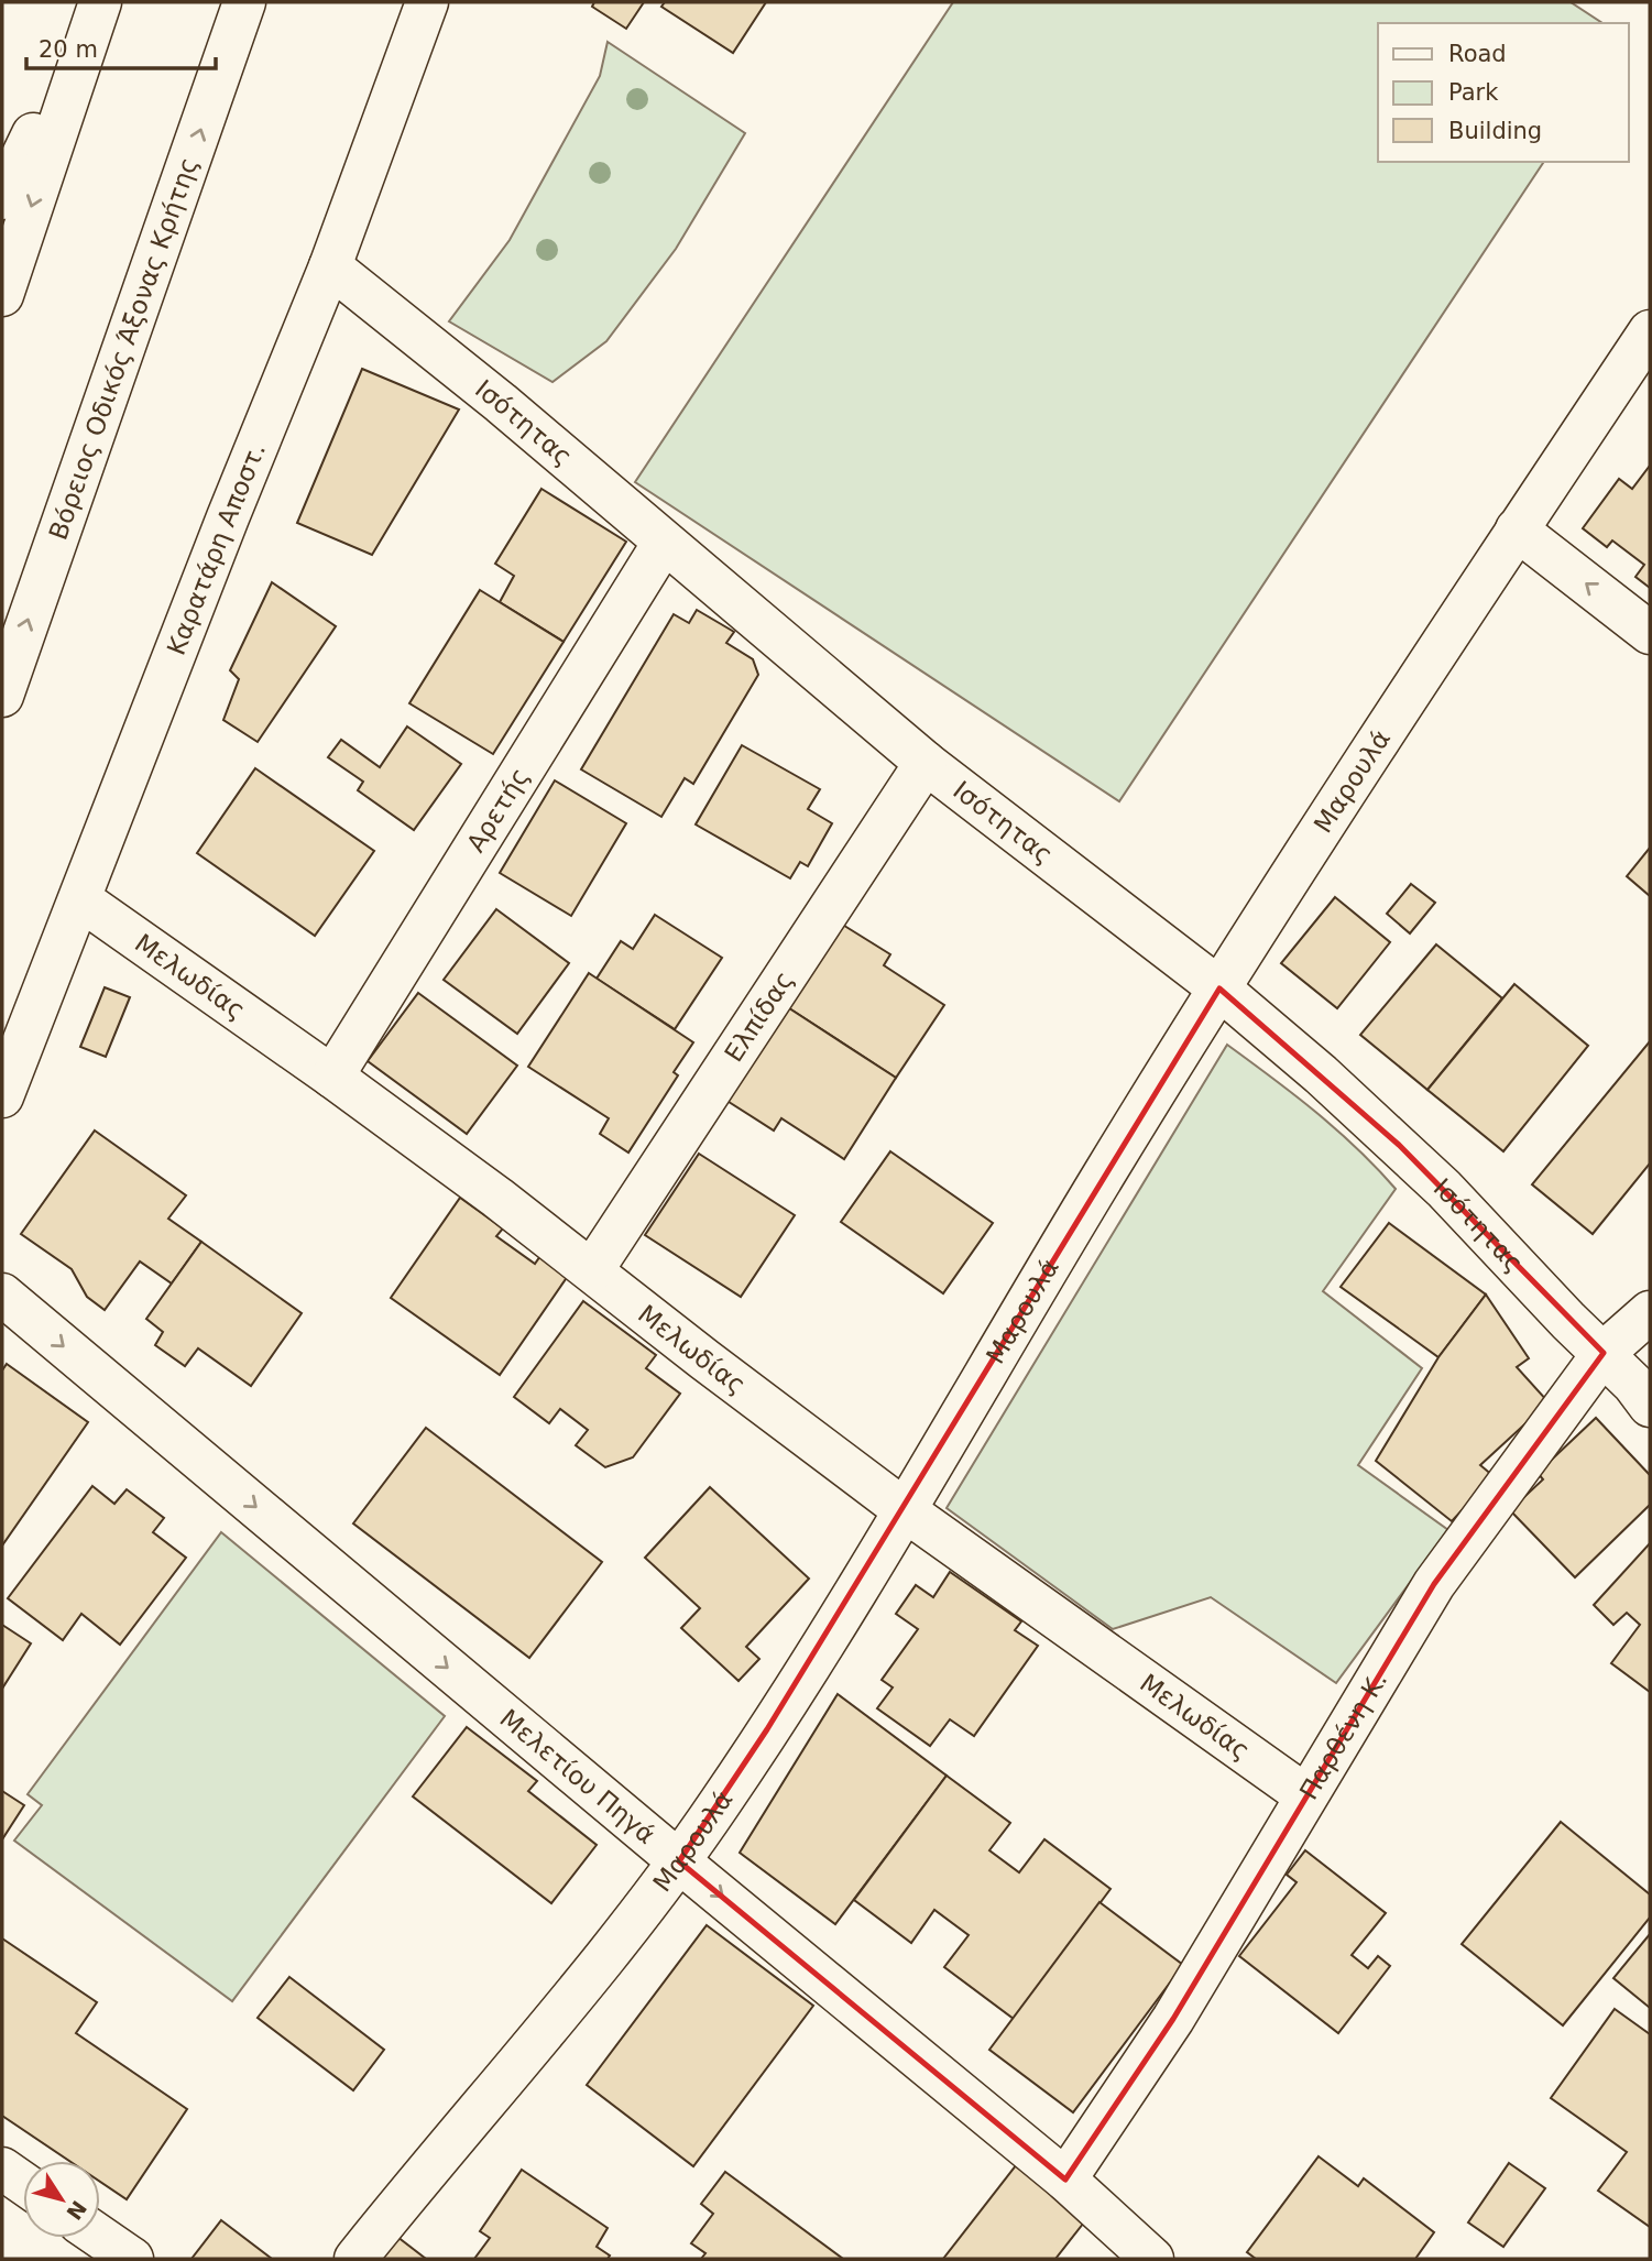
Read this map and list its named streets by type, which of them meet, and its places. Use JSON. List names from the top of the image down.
{
  "streets": {
    "main road": [
      "Βόρειος Οδικός Άξονας Κρήτης",
      "Ισότητας",
      "Καρατάρη Αποστ.",
      "Μαρουλά",
      "Αρετής",
      "Μελωδίας",
      "Ελπίδας",
      "Παρθένη Κ.",
      "Μελετίου Πηγά"
    ]
  },
  "crossings": [
    ["Ισότητας", "Καρατάρη Αποστ."],
    ["Ισότητας", "Μαρουλά"],
    ["Ισότητας", "Αρετής"],
    ["Ισότητας", "Ελπίδας"],
    ["Ισότητας", "Παρθένη Κ."],
    ["Καρατάρη Αποστ.", "Μελωδίας"],
    ["Μαρουλά", "Μελωδίας"],
    ["Μαρουλά", "Μελετίου Πηγά"],
    ["Αρετής", "Μελωδίας"],
    ["Μελωδίας", "Ελπίδας"],
    ["Μελωδίας", "Παρθένη Κ."],
    ["Παρθένη Κ.", "Μελετίου Πηγά"]
  ],
  "one_way": ["Μελετίου Πηγά"],
  "legend": ["Road", "Park", "Building"],
  "scale_bar": "20 m",
  "north": "bottom right"
}
